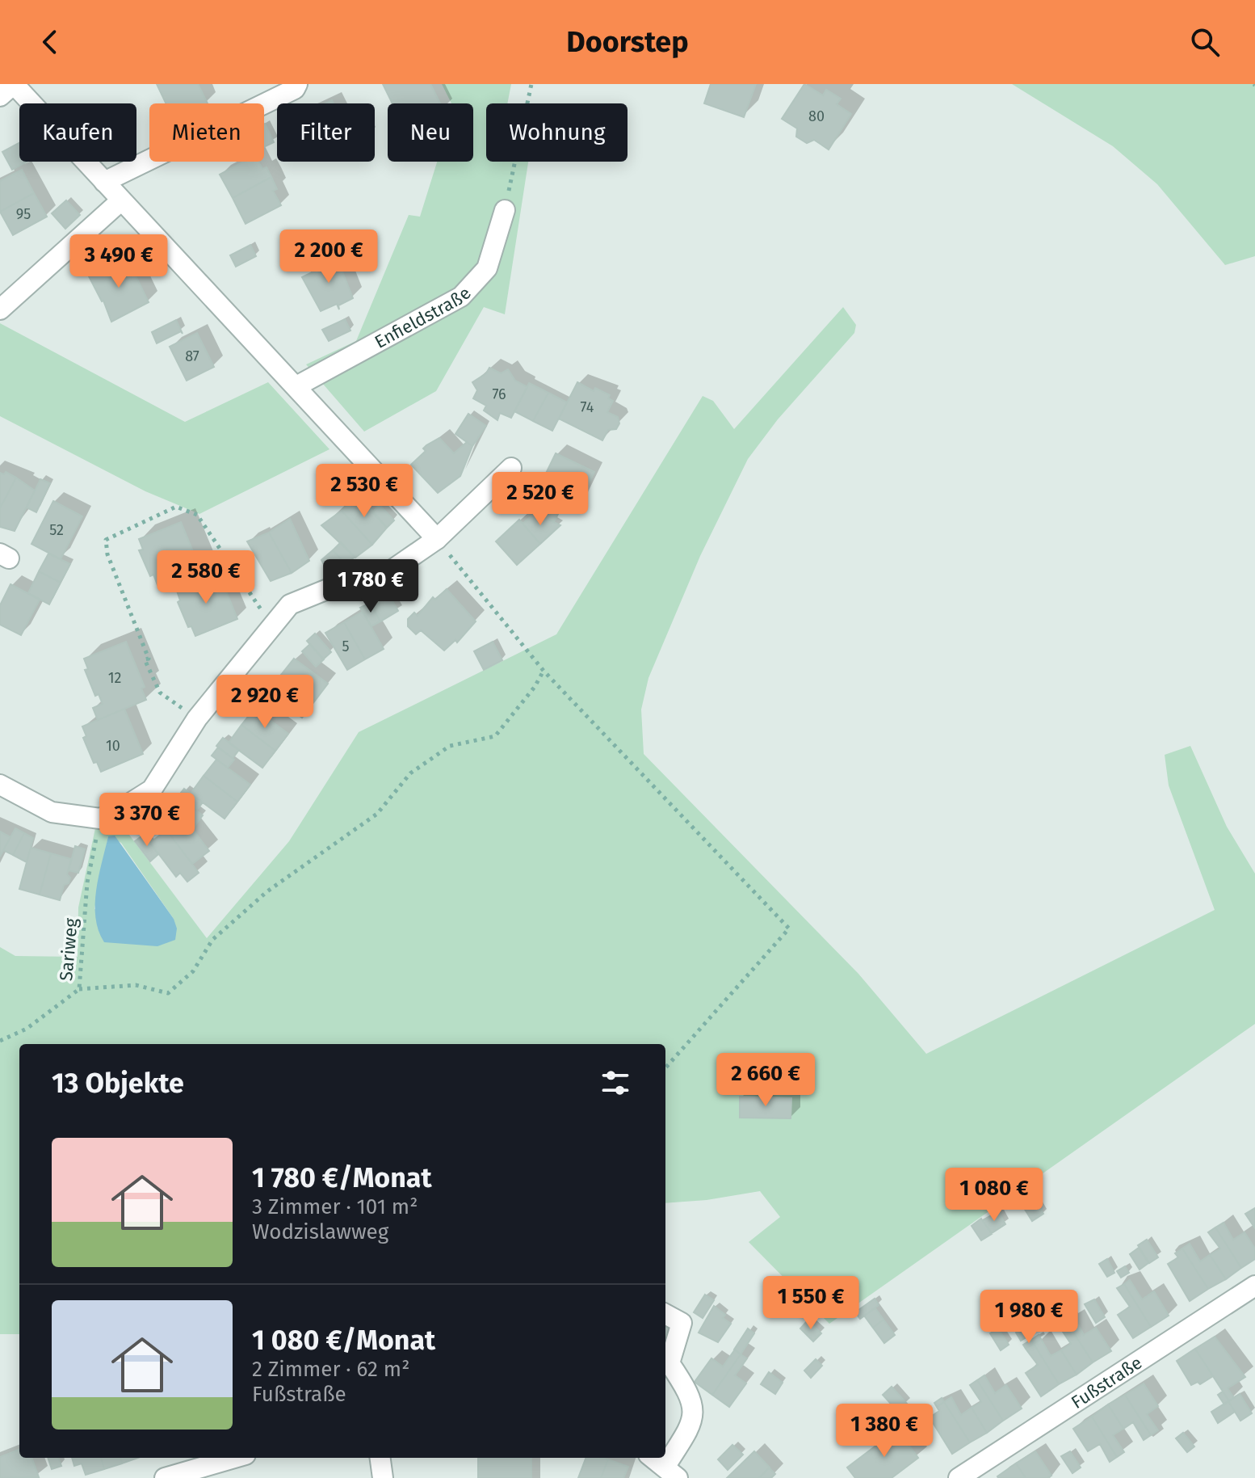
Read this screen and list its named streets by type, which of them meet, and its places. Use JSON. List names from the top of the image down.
{
  "streets": {
    "street": ["Enfieldstraße", "Fußstraße"],
    "path": ["Sariweg"]
  },
  "house_numbers": [
    "80",
    "95",
    "87",
    "76",
    "74",
    "52",
    "5",
    "12",
    "10"
  ],
  "page": {
    "header": "Doorstep",
    "chip": [
      "Kaufen",
      "Mieten",
      "Filter",
      "Neu",
      "Wohnung"
    ],
    "price": [
      "2 200 €",
      "3 490 €",
      "2 530 €",
      "2 520 €",
      "2 580 €",
      "1 780 €",
      "2 920 €",
      "3 370 €",
      "2 660 €",
      "1 080 €",
      "1 550 €",
      "1 980 €",
      "1 380 €"
    ],
    "heading": "13 Objekte",
    "list": [
      {
        "name": "1 780 €/Monat",
        "note": "3 Zimmer · 101 m² · Wodzislawweg"
      },
      {
        "name": "1 080 €/Monat",
        "note": "2 Zimmer · 62 m² · Fußstraße"
      }
    ]
  }
}
